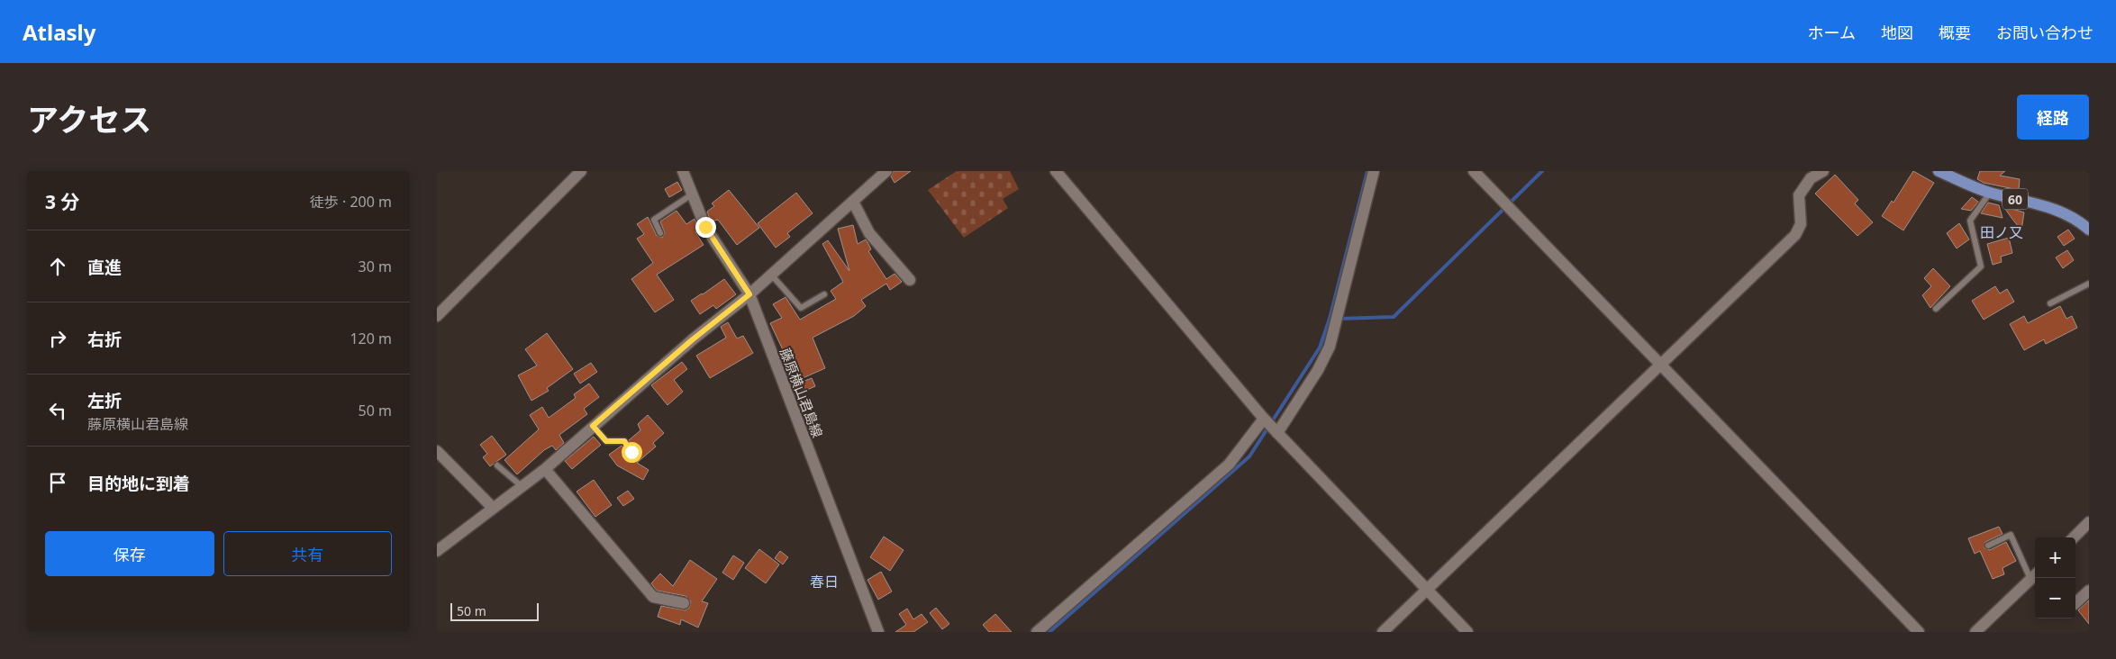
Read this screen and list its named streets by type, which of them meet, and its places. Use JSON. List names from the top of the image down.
{
  "streets": {
    "main road": ["60"],
    "street": ["藤原横山君島線"]
  },
  "districts": ["田ノ又", "春日"],
  "scale_bar": "50 m",
  "page": {
    "header": "Atlasly",
    "nav": [
      "ホーム",
      "地図",
      "概要",
      "お問い合わせ"
    ],
    "title": "アクセス",
    "buttons": [
      "経路",
      ["保存", "共有"]
    ],
    "heading": ["3 分", "徒歩 · 200 m"],
    "list": [
      ["直進", "30 m"],
      ["右折", "120 m"],
      ["左折", "藤原横山君島線", "50 m"],
      "目的地に到着"
    ],
    "map_buttons": ["+", "−"],
    "scale": "50 m"
  }
}
